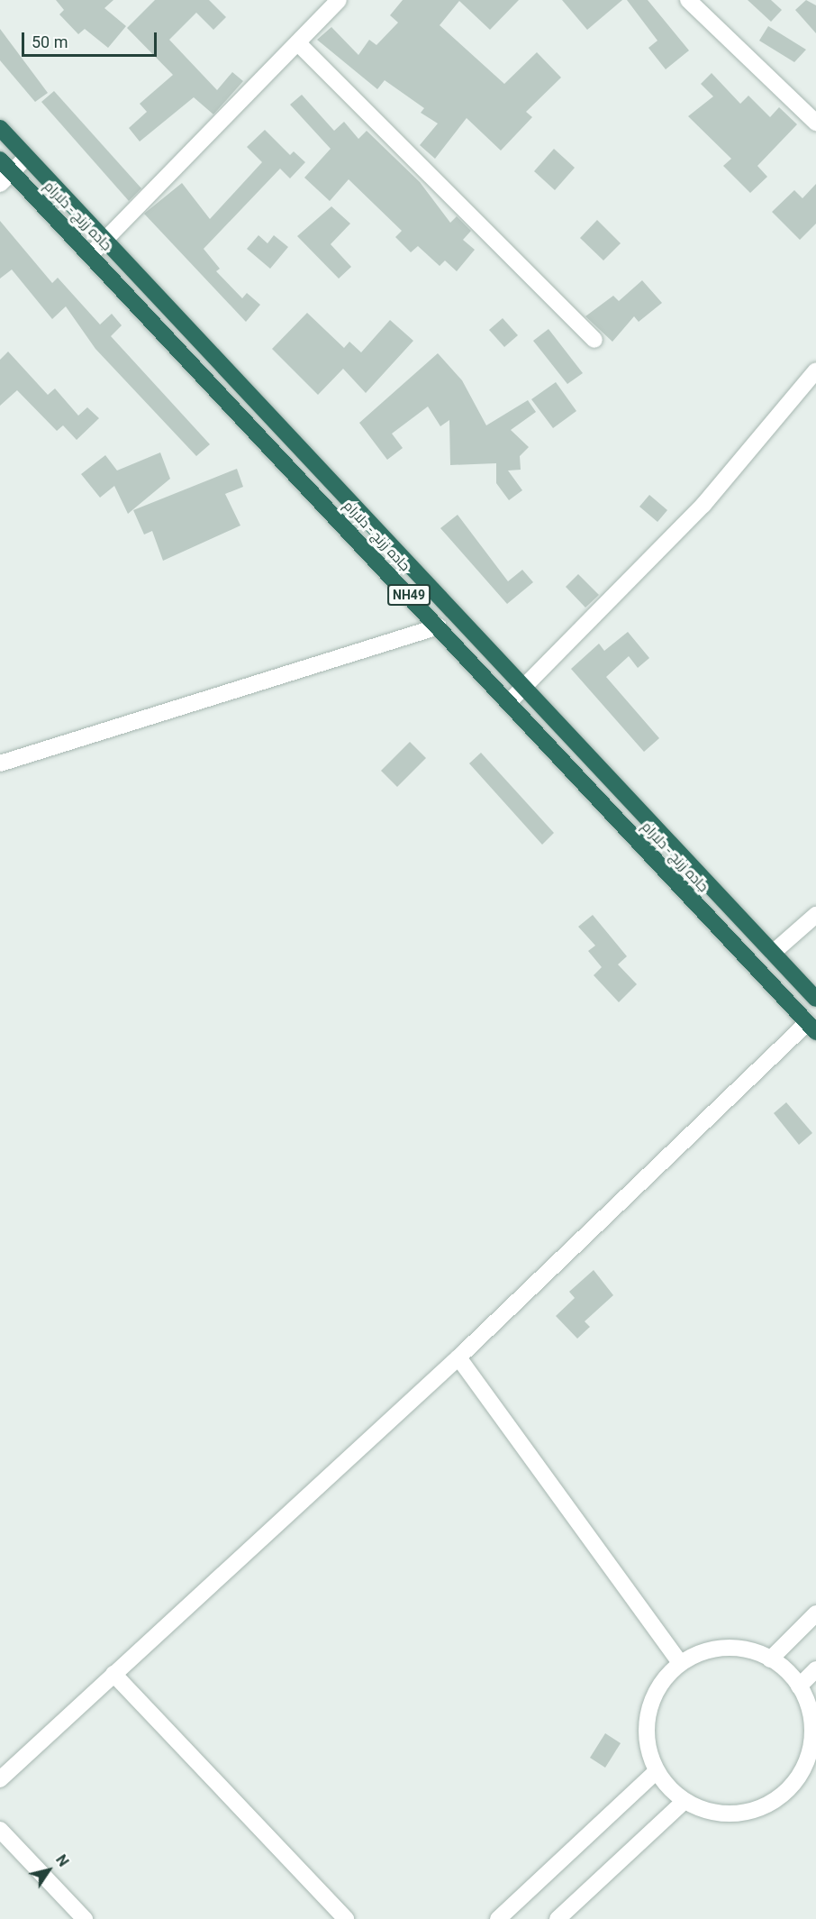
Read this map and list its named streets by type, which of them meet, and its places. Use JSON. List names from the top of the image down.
{
  "streets": {
    "highway": ["جاده زرنج - دلارام", "NH49"]
  },
  "scale_bar": "50 m",
  "north": "top right"
}
